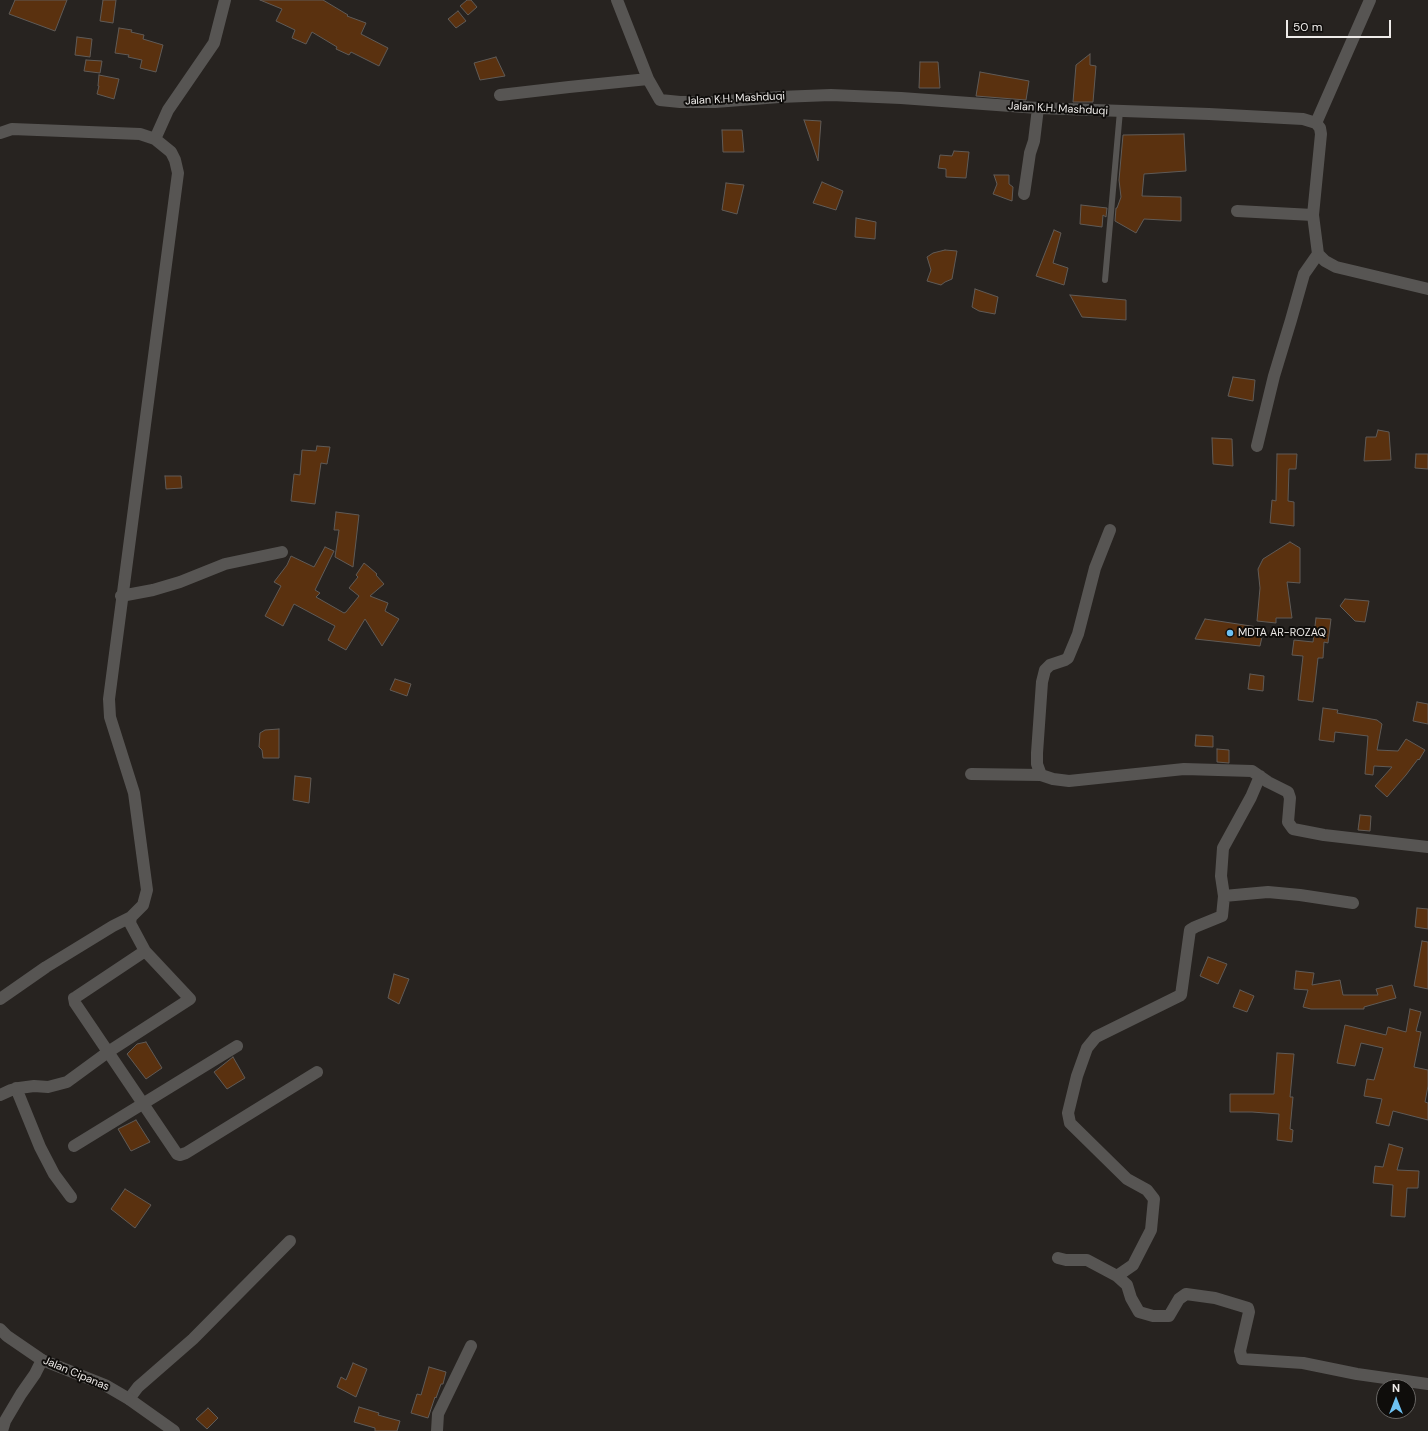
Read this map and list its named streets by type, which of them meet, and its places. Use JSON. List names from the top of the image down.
{
  "streets": {
    "street": ["Jalan K.H. Mashduqi", "Jalan Cipanas"]
  },
  "places": ["MDTA AR-ROZAQ"],
  "scale_bar": "50 m",
  "north": "top"
}
